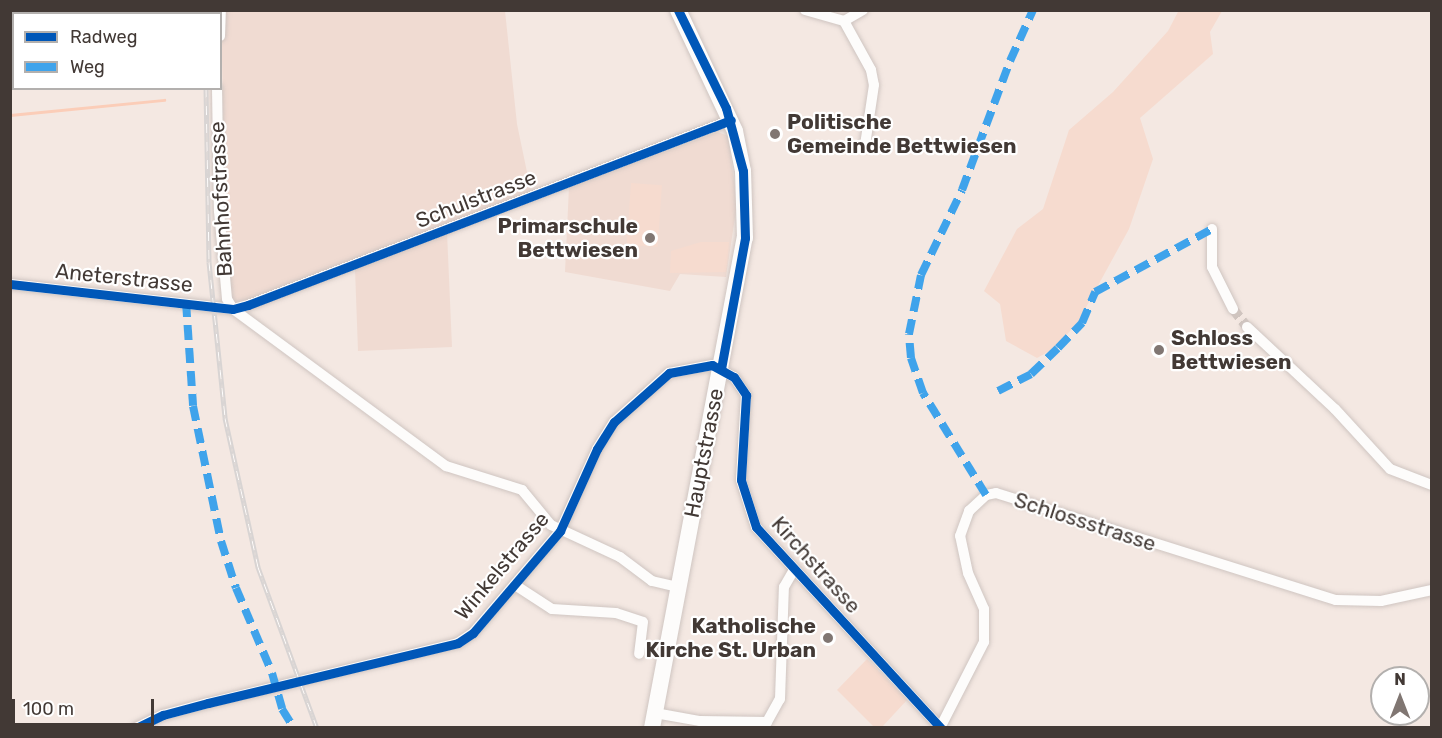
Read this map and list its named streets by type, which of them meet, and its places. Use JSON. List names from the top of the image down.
{
  "streets": {
    "main road": ["Hauptstrasse"],
    "street": [
      "Bahnhofstrasse",
      "Schulstrasse",
      "Aneterstrasse",
      "Schlossstrasse",
      "Kirchstrasse",
      "Winkelstrasse"
    ]
  },
  "crossings": [
    ["Bahnhofstrasse", "Schulstrasse"],
    ["Bahnhofstrasse", "Aneterstrasse"],
    ["Schulstrasse", "Aneterstrasse"],
    ["Schulstrasse", "Hauptstrasse"],
    ["Aneterstrasse", "Hauptstrasse"],
    ["Aneterstrasse", "Winkelstrasse"],
    ["Hauptstrasse", "Kirchstrasse"],
    ["Hauptstrasse", "Winkelstrasse"],
    ["Schlossstrasse", "Kirchstrasse"],
    ["Kirchstrasse", "Winkelstrasse"]
  ],
  "places": [
    "Politische Gemeinde Bettwiesen",
    "Primarschule Bettwiesen",
    "Schloss Bettwiesen",
    "Katholische Kirche St. Urban"
  ],
  "legend": ["Radweg", "Weg"],
  "scale_bar": "100 m",
  "north": "top"
}
